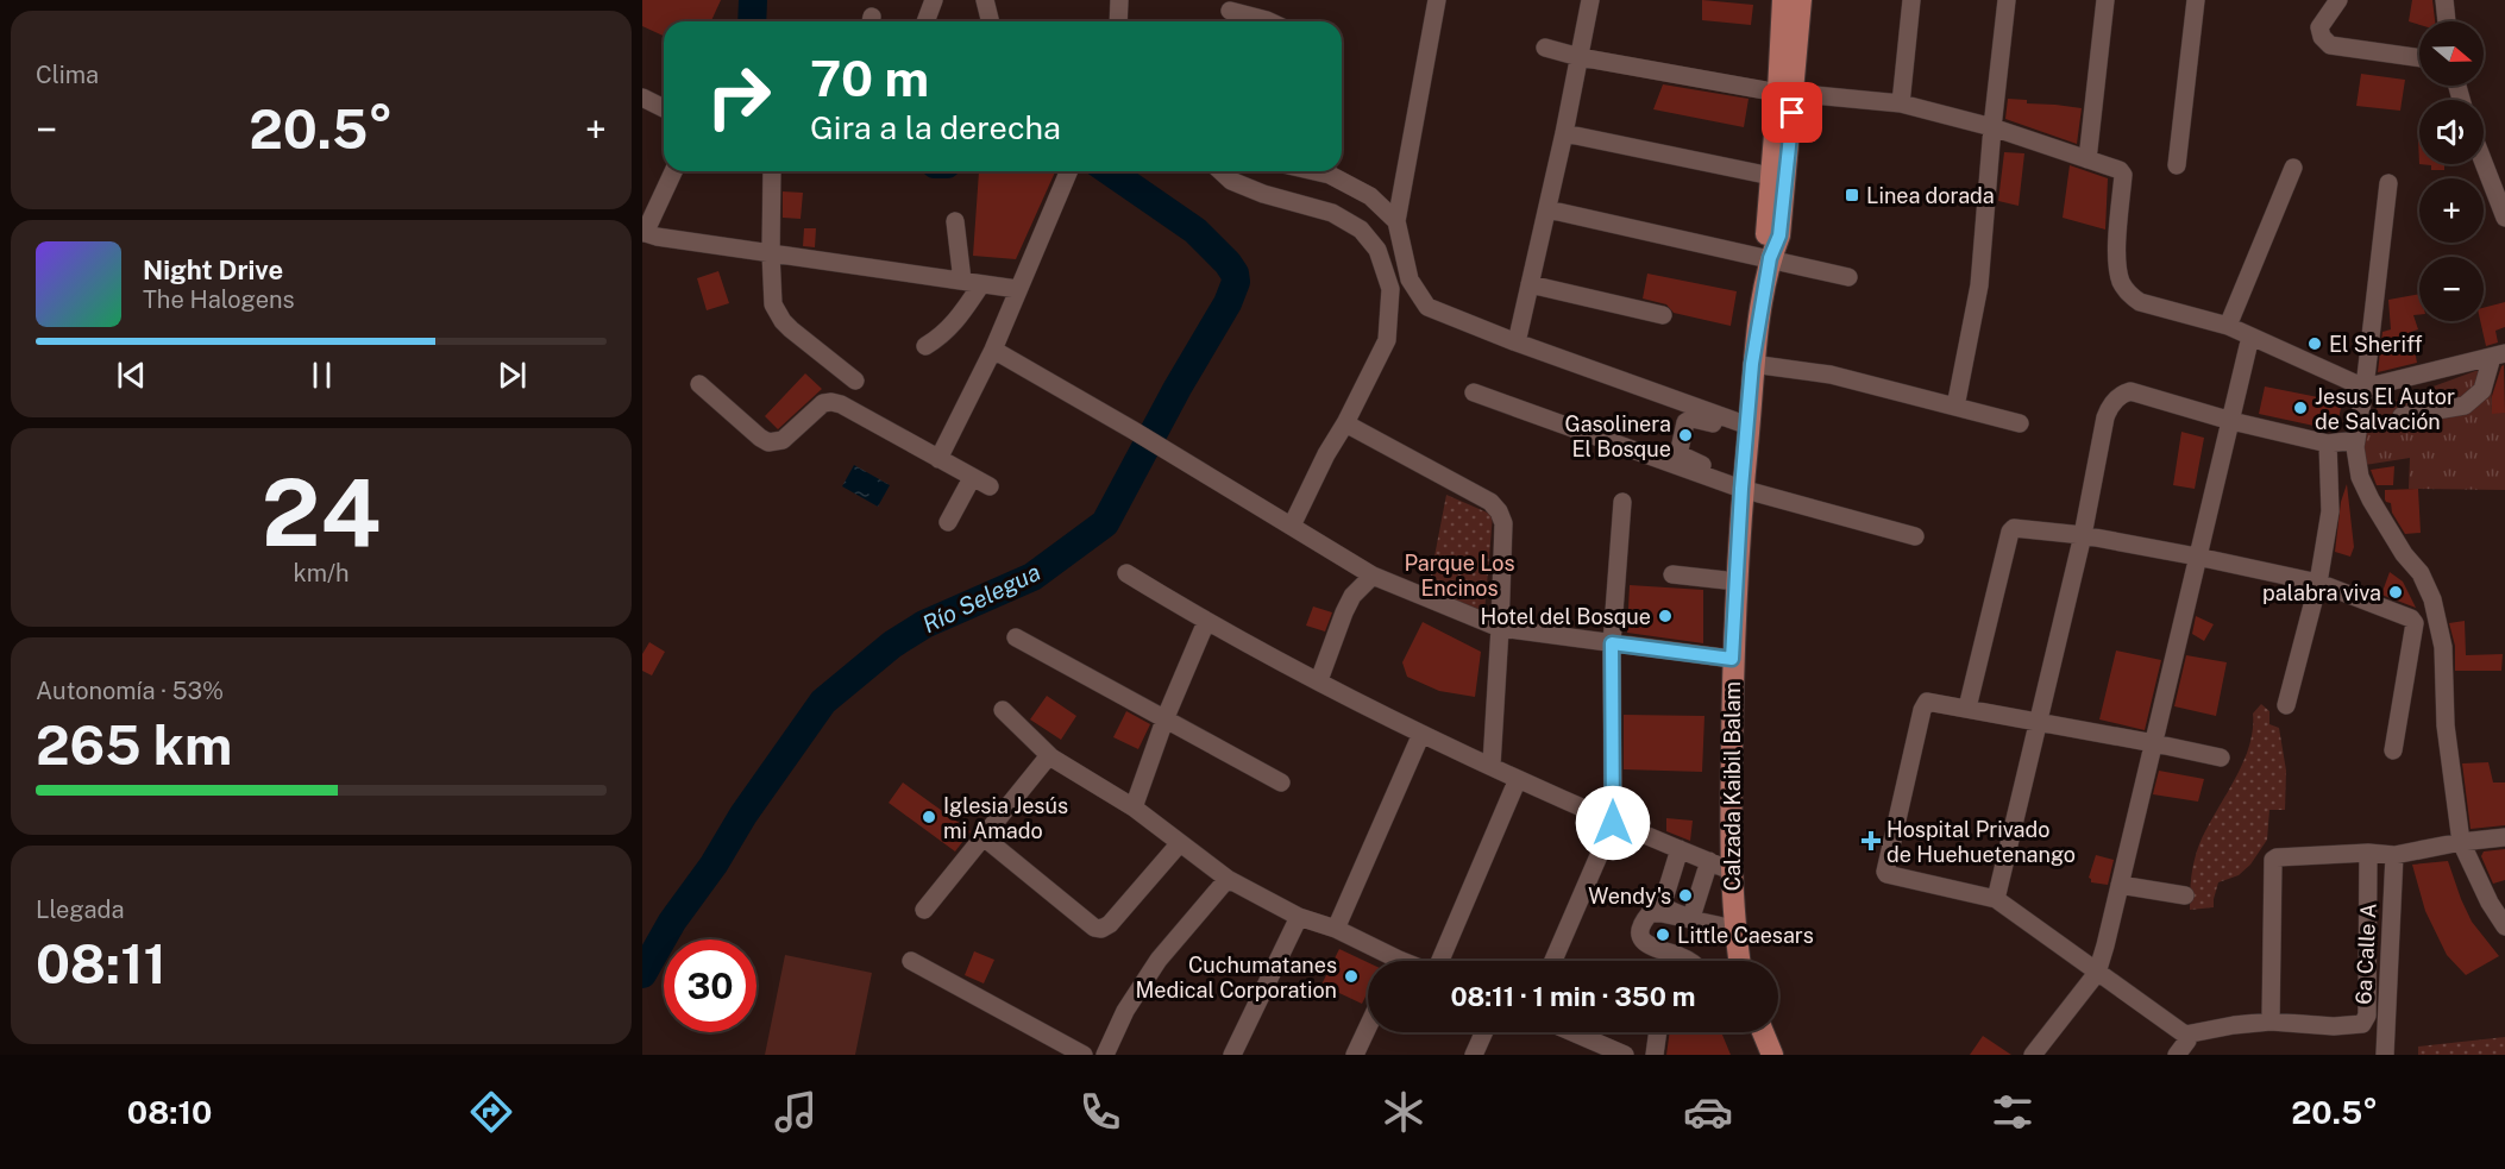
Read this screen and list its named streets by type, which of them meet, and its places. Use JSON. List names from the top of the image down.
{
  "streets": {
    "main road": ["Calzada Kaibil Balam"],
    "street": ["6a Calle A"]
  },
  "water": ["Río Selegua"],
  "parks": ["Parque Los Encinos"],
  "places": {
    "transit": ["Linea dorada"],
    "other": [
      "El Sheriff",
      "Jesus El Autor de Salvación",
      "Gasolinera El Bosque",
      "palabra viva",
      "Hotel del Bosque",
      "Iglesia Jesús mi Amado",
      "Wendy's",
      "Little Caesars",
      "Cuchumatanes Medical Corporation"
    ],
    "health": ["Hospital Privado de Huehuetenango"]
  },
  "north": "right",
  "page": {
    "tile": [
      "Clima",
      ["24", "km/h"],
      ["Autonomía · 53%", "265 km"],
      ["Llegada", "08:11"]
    ],
    "map_buttons": ["+", "−"],
    "turn": ["70 m", "Gira a la derecha"],
    "heat": ["−", "20.5°", "+"],
    "song": ["Night Drive", "The Halogens"],
    "limit": "30",
    "trip": "08:11 · 1 min · 350 m",
    "tabs": ["08:10", "20.5°"]
  }
}
